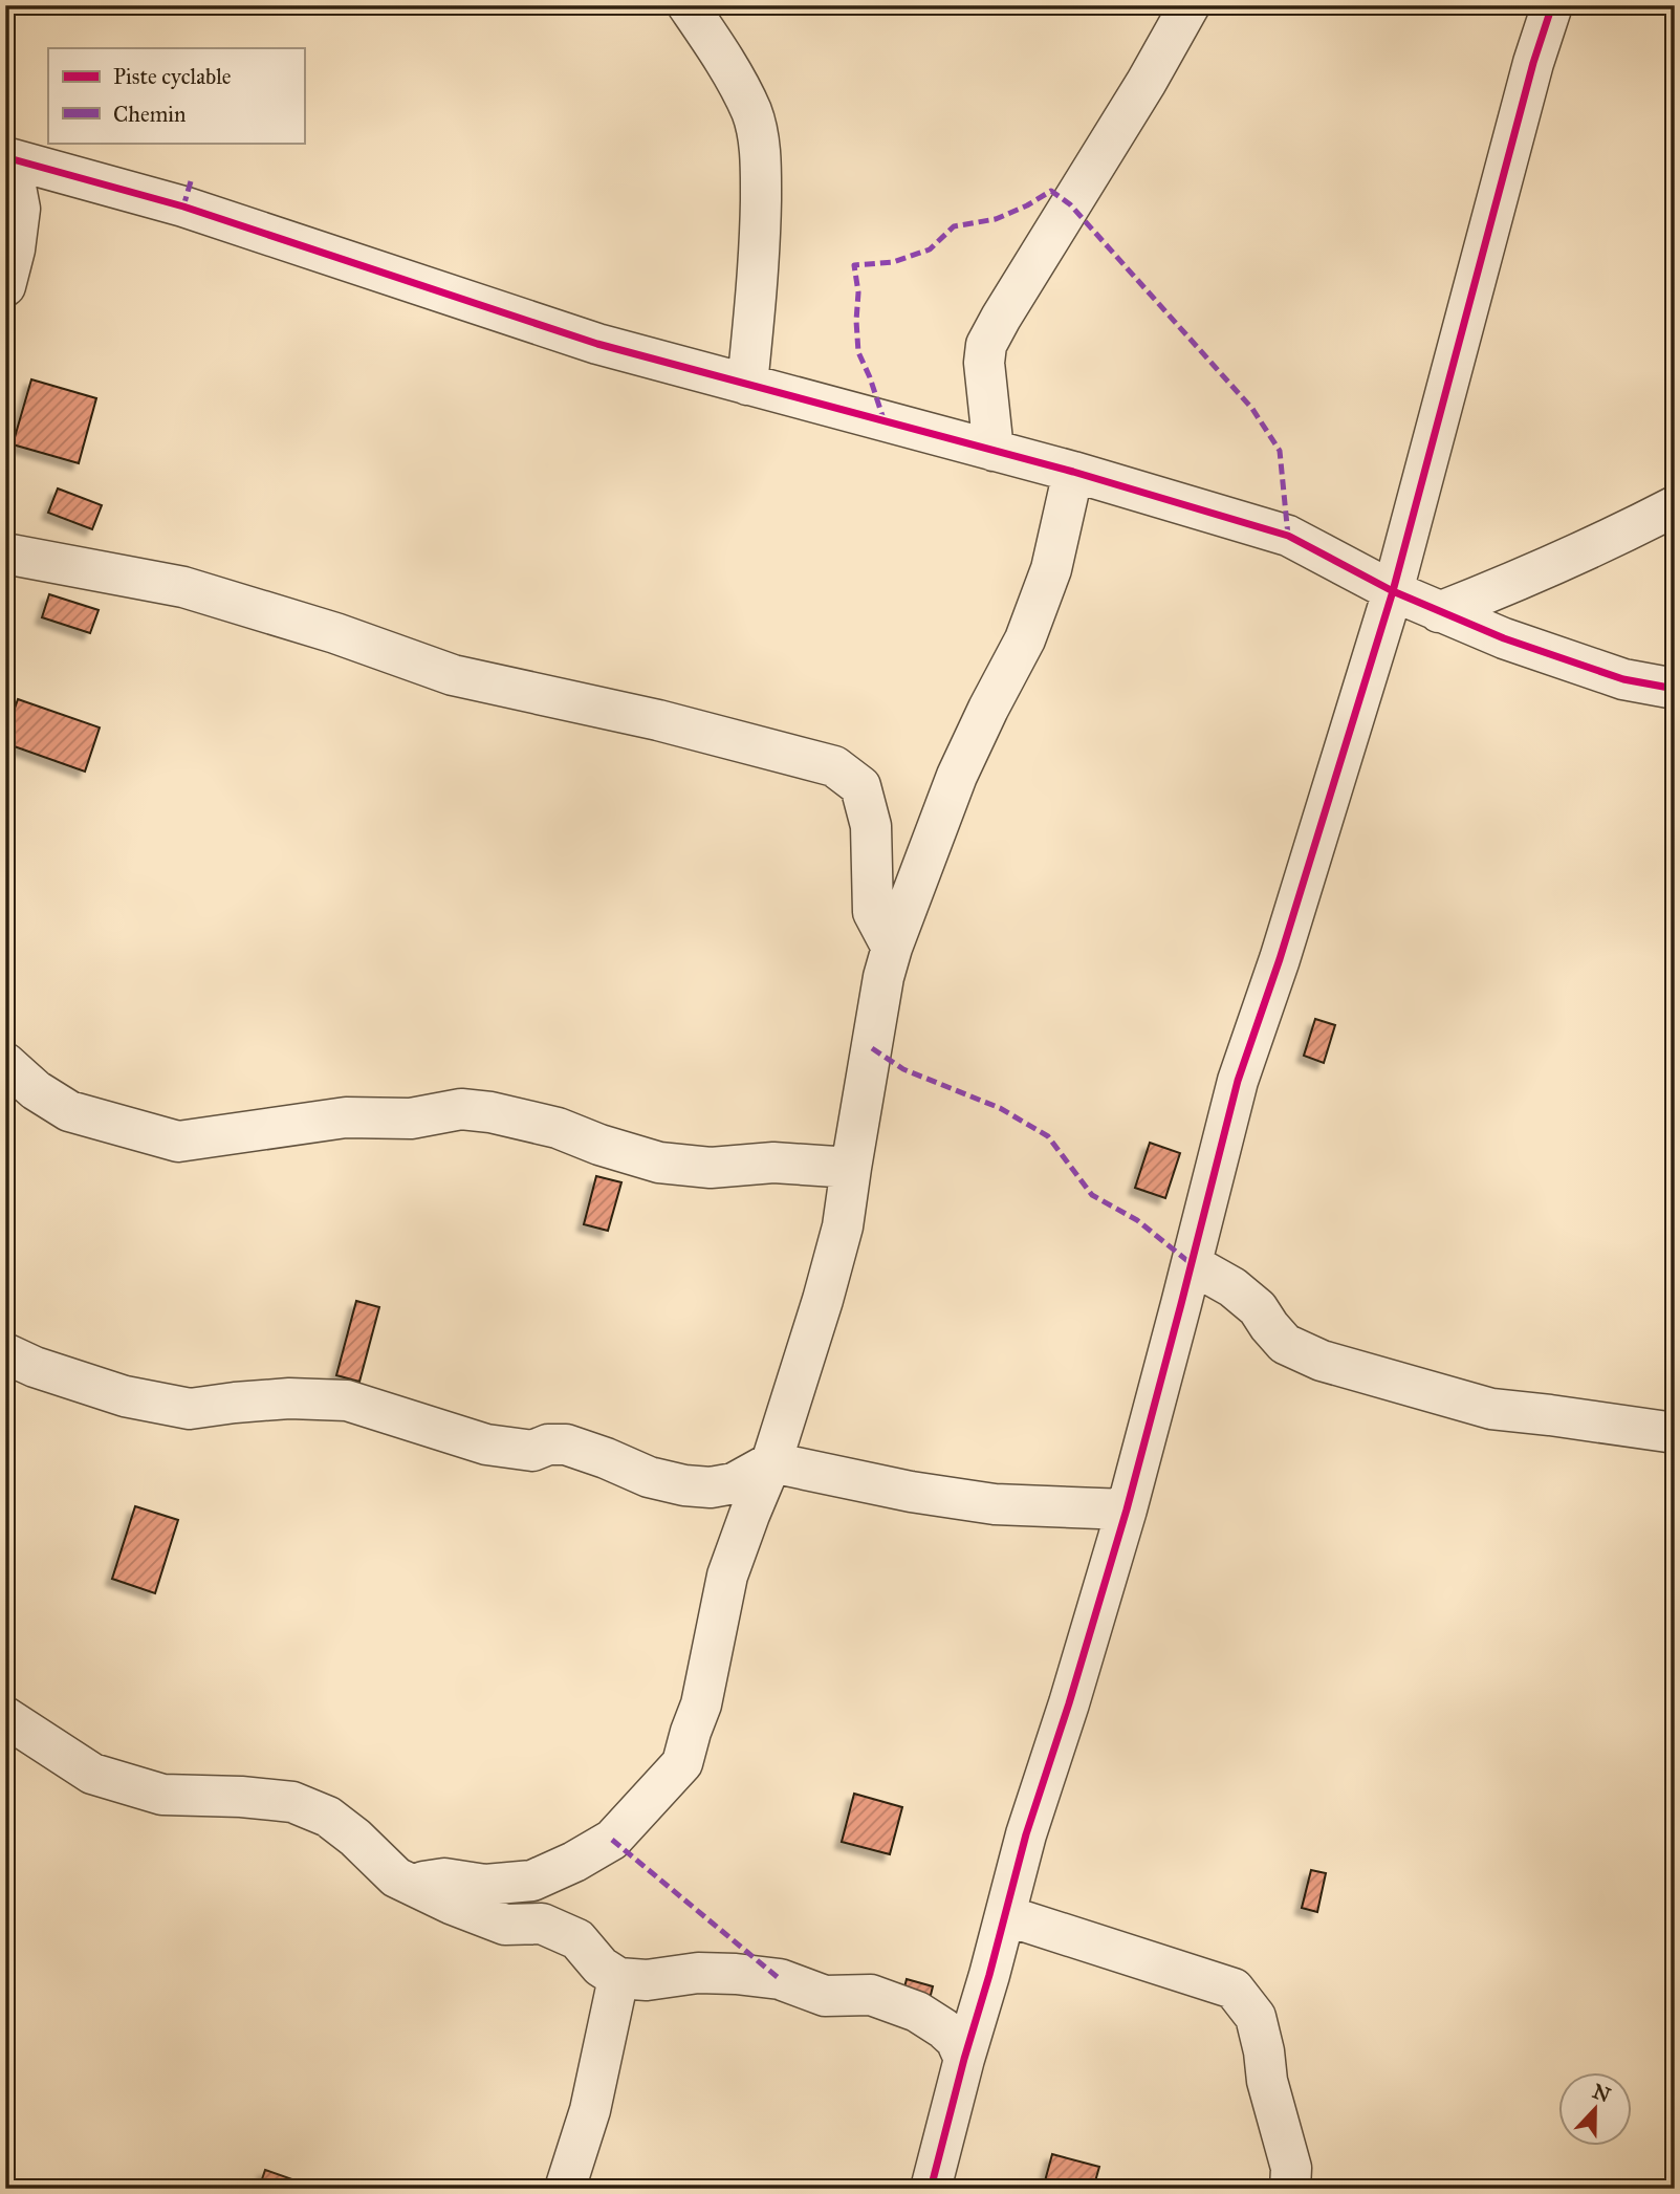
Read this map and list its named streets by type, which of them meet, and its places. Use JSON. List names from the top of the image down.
{
  "legend": ["Piste cyclable", "Chemin"],
  "north": "top"
}
